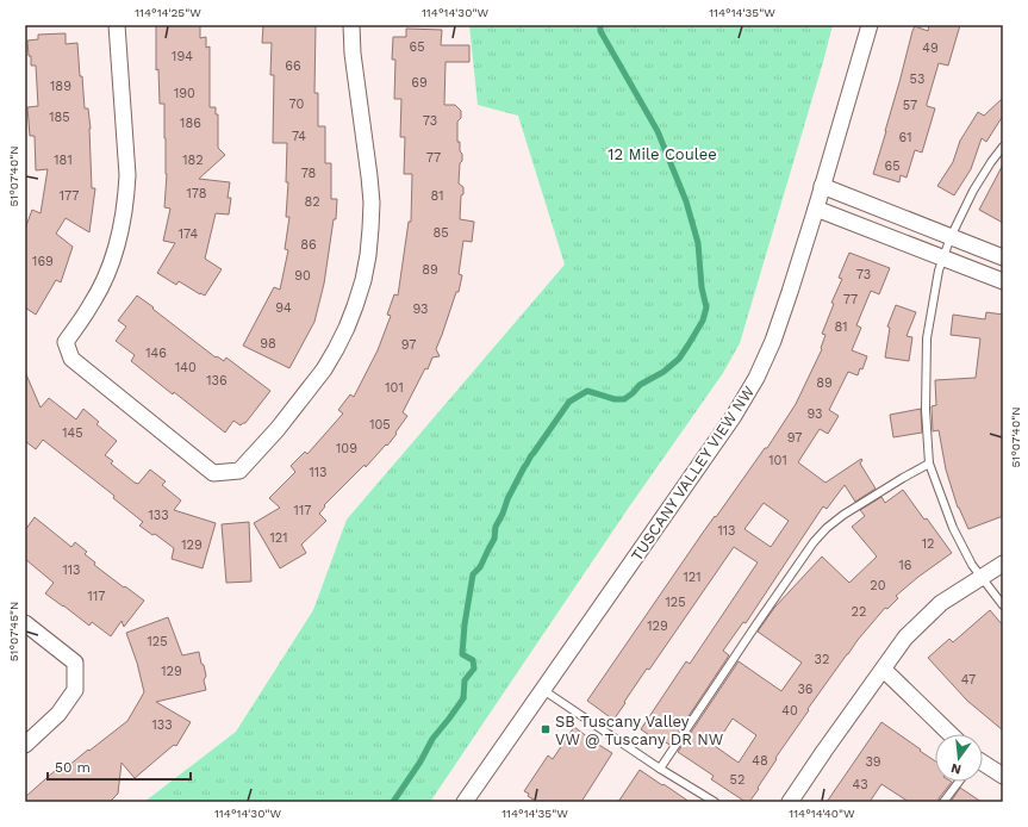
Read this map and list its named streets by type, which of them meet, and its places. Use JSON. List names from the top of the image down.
{
  "streets": {
    "street": ["TUSCANY VALLEY VIEW NW"]
  },
  "parks": ["12 Mile Coulee"],
  "places": {
    "transit": ["SB Tuscany Valley VW @ Tuscany DR NW"]
  },
  "house_numbers": [
    "65",
    "49",
    "194",
    "66",
    "53",
    "69",
    "189",
    "190",
    "70",
    "57",
    "185",
    "73",
    "186",
    "74",
    "61",
    "77",
    "181",
    "182",
    "65",
    "78",
    "178",
    "177",
    "81",
    "82",
    "85",
    "174",
    "86",
    "169",
    "89",
    "73",
    "90",
    "77",
    "94",
    "93",
    "81",
    "98",
    "97",
    "146",
    "140",
    "136",
    "89",
    "101",
    "93",
    "105",
    "145",
    "97",
    "109",
    "101",
    "113",
    "117",
    "133",
    "113",
    "121",
    "12",
    "129",
    "16",
    "113",
    "121",
    "20",
    "117",
    "125",
    "22",
    "129",
    "125",
    "32",
    "129",
    "47",
    "36",
    "40",
    "133",
    "48",
    "39",
    "52",
    "43"
  ],
  "scale_bar": "50 m",
  "north": "bottom",
  "coordinates": [
    "114°14'25\"W",
    "114°14'30\"W",
    "114°14'35\"W",
    "51°07'40\"N",
    "51°07'45\"N",
    "114°14'40\"W"
  ]
}
